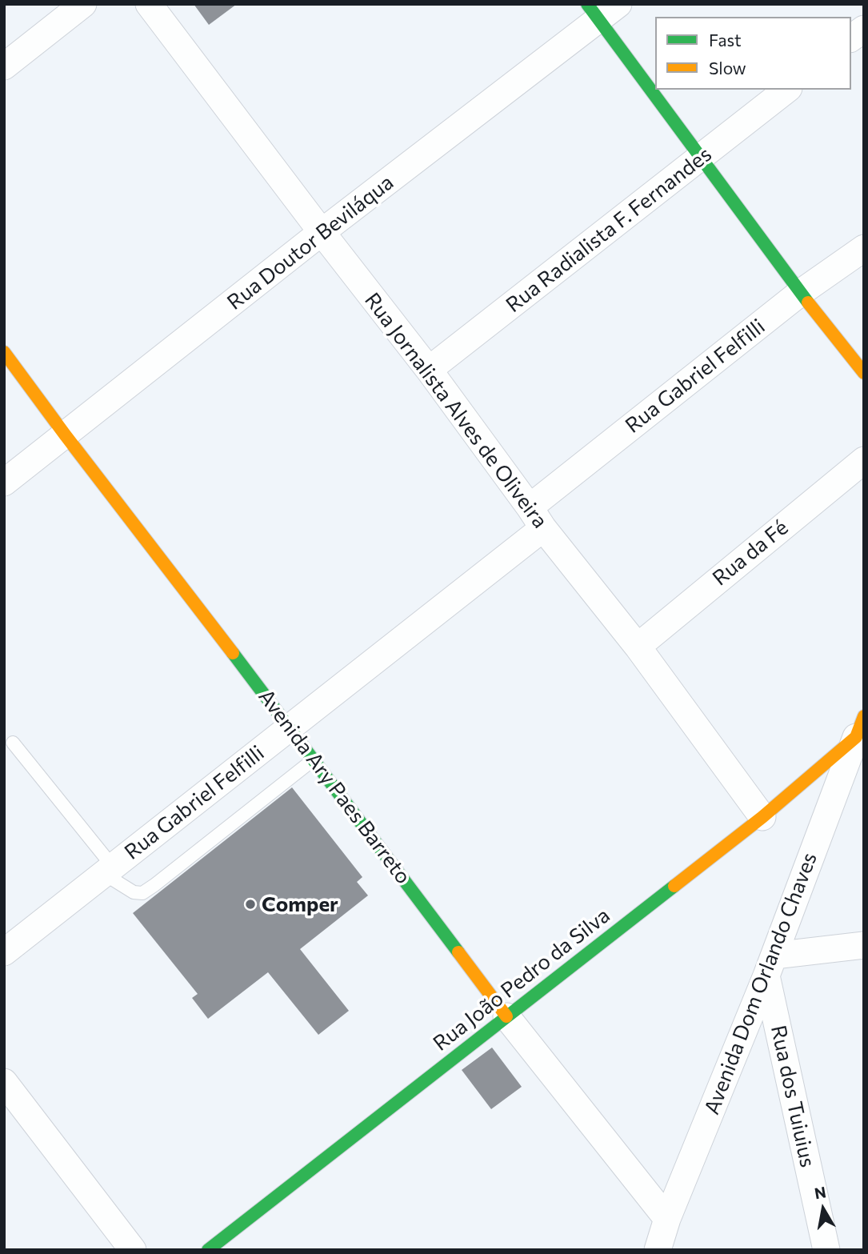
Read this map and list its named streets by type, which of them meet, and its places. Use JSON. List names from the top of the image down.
{
  "streets": {
    "street": [
      "Rua Radialista F. Fernandes",
      "Rua Doutor Beviláqua",
      "Rua Gabriel Felfilli",
      "Rua Jornalista Alves de Oliveira",
      "Rua da Fé",
      "Avenida Ary Paes Barreto",
      "Rua João Pedro da Silva",
      "Avenida Dom Orlando Chaves",
      "Rua dos Tuiuius"
    ]
  },
  "crossings": [
    ["Rua Radialista F. Fernandes", "Rua Jornalista Alves de Oliveira"],
    ["Rua Doutor Beviláqua", "Rua Jornalista Alves de Oliveira"],
    ["Rua Doutor Beviláqua", "Avenida Ary Paes Barreto"],
    ["Rua Gabriel Felfilli", "Rua Jornalista Alves de Oliveira"],
    ["Rua Gabriel Felfilli", "Avenida Ary Paes Barreto"],
    ["Rua Jornalista Alves de Oliveira", "Rua da Fé"],
    ["Rua Jornalista Alves de Oliveira", "Rua João Pedro da Silva"],
    ["Avenida Ary Paes Barreto", "Rua João Pedro da Silva"],
    ["Avenida Ary Paes Barreto", "Avenida Dom Orlando Chaves"],
    ["Rua João Pedro da Silva", "Avenida Dom Orlando Chaves"],
    ["Avenida Dom Orlando Chaves", "Rua dos Tuiuius"]
  ],
  "places": ["Comper"],
  "legend": ["Fast", "Slow"],
  "north": "top"
}
